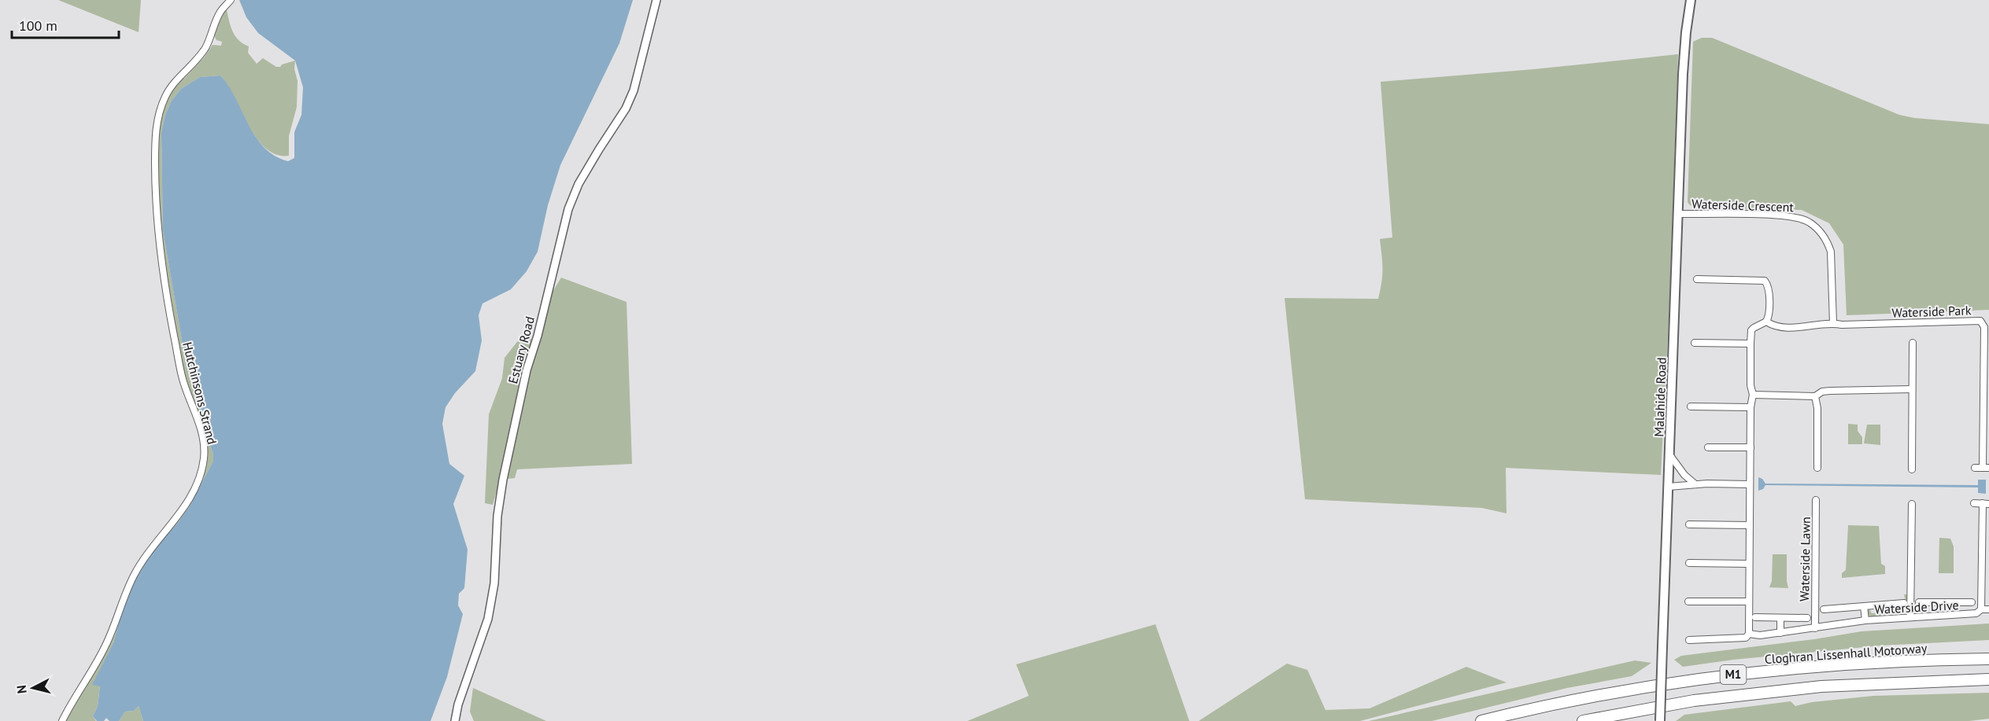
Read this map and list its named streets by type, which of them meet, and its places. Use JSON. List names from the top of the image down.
{
  "streets": {
    "highway": ["Cloghran Lissenhall Motorway", "M1"],
    "main road": ["Malahide Road"],
    "street": [
      "Waterside Crescent",
      "Waterside Park",
      "Estuary Road",
      "Hutchinsons Strand",
      "Waterside Lawn",
      "Waterside Drive"
    ]
  },
  "crossings": [
    ["Waterside Crescent", "Waterside Park"],
    ["Waterside Crescent", "Malahide Road"],
    ["Waterside Lawn", "Waterside Drive"]
  ],
  "scale_bar": "100 m",
  "north": "left"
}
